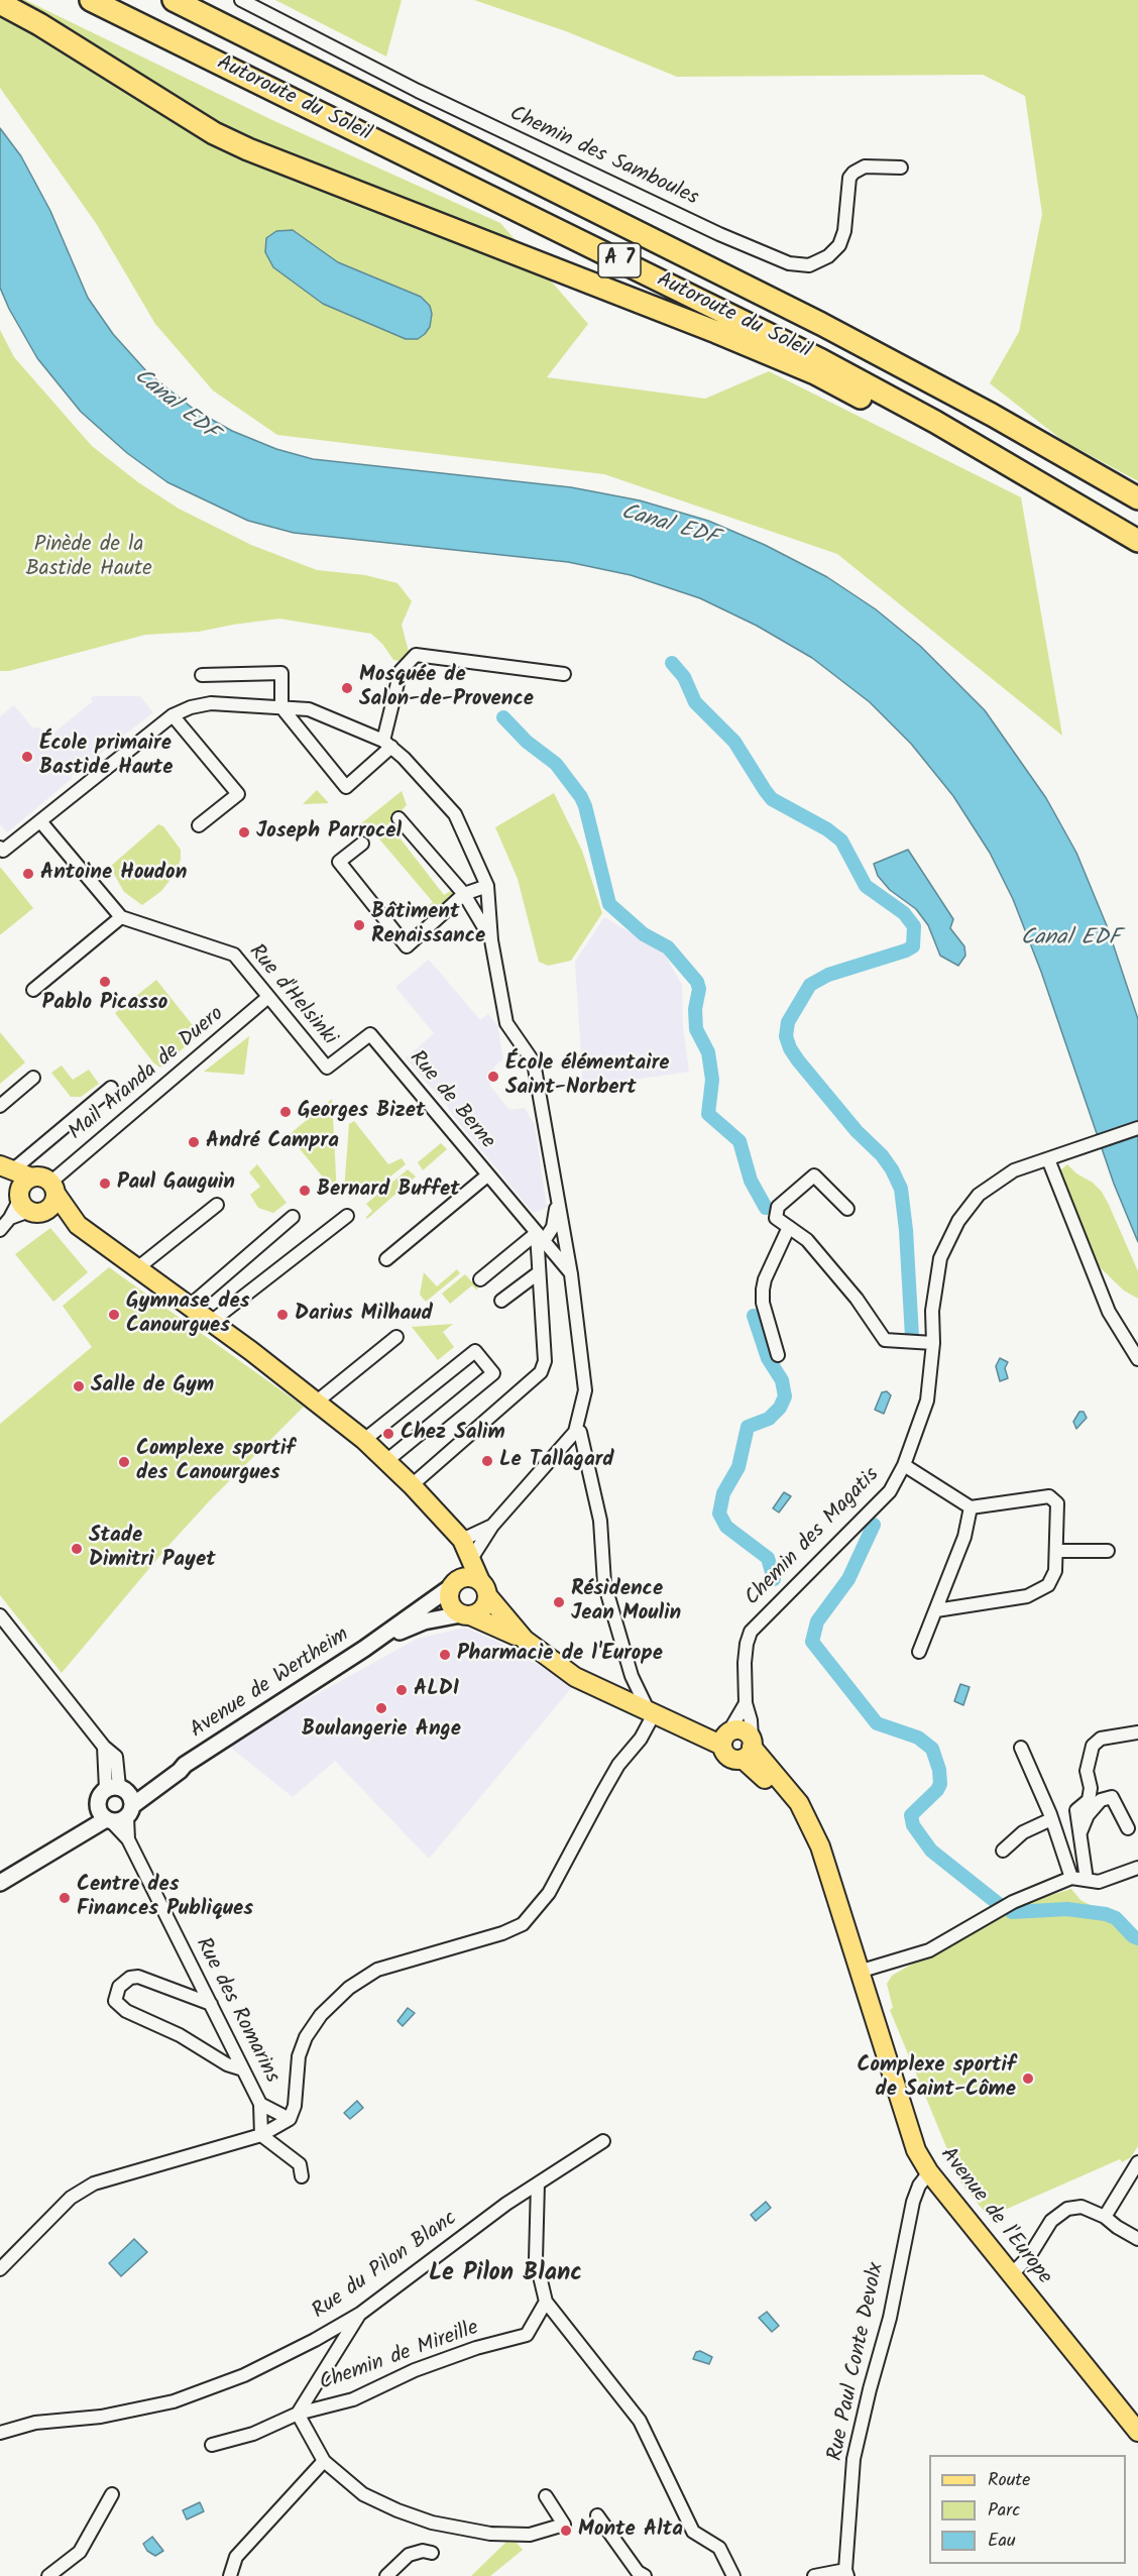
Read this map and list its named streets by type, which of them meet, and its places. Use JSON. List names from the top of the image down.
{
  "streets": {
    "highway": ["Autoroute du Soleil", "A 7"],
    "main road": ["Avenue de l'Europe"],
    "street": [
      "Chemin des Samboules",
      "Rue d'Helsinki",
      "Mail Aranda de Duero",
      "Rue de Berne",
      "Chemin des Magatis",
      "Avenue de Wertheim",
      "Rue des Romarins",
      "Rue du Pilon Blanc",
      "Chemin de Mireille",
      "Rue Paul Conte Devolx"
    ]
  },
  "crossings": [
    ["Rue d'Helsinki", "Mail Aranda de Duero"],
    ["Rue d'Helsinki", "Rue de Berne"],
    ["Chemin des Magatis", "Avenue de l'Europe"],
    ["Avenue de Wertheim", "Rue des Romarins"],
    ["Avenue de l'Europe", "Rue Paul Conte Devolx"]
  ],
  "districts": ["Le Pilon Blanc"],
  "water": ["Canal EDF"],
  "parks": ["Pinède de la Bastide Haute"],
  "places": [
    "Mosquée de Salon-de-Provence",
    "École primaire Bastide Haute",
    "Joseph Parrocel",
    "Antoine Houdon",
    "Bâtiment Renaissance",
    "Pablo Picasso",
    "École élémentaire Saint-Norbert",
    "Georges Bizet",
    "André Campra",
    "Paul Gauguin",
    "Bernard Buffet",
    "Gymnase des Canourgues",
    "Darius Milhaud",
    "Salle de Gym",
    "Chez Salim",
    "Le Tallagard",
    "Complexe sportif des Canourgues",
    "Stade Dimitri Payet",
    "Résidence Jean Moulin",
    "Pharmacie de l'Europe",
    "ALDI",
    "Boulangerie Ange",
    "Centre des Finances Publiques",
    "Complexe sportif de Saint-Côme",
    "Monte Alta"
  ],
  "legend": ["Route", "Parc", "Eau"]
}
